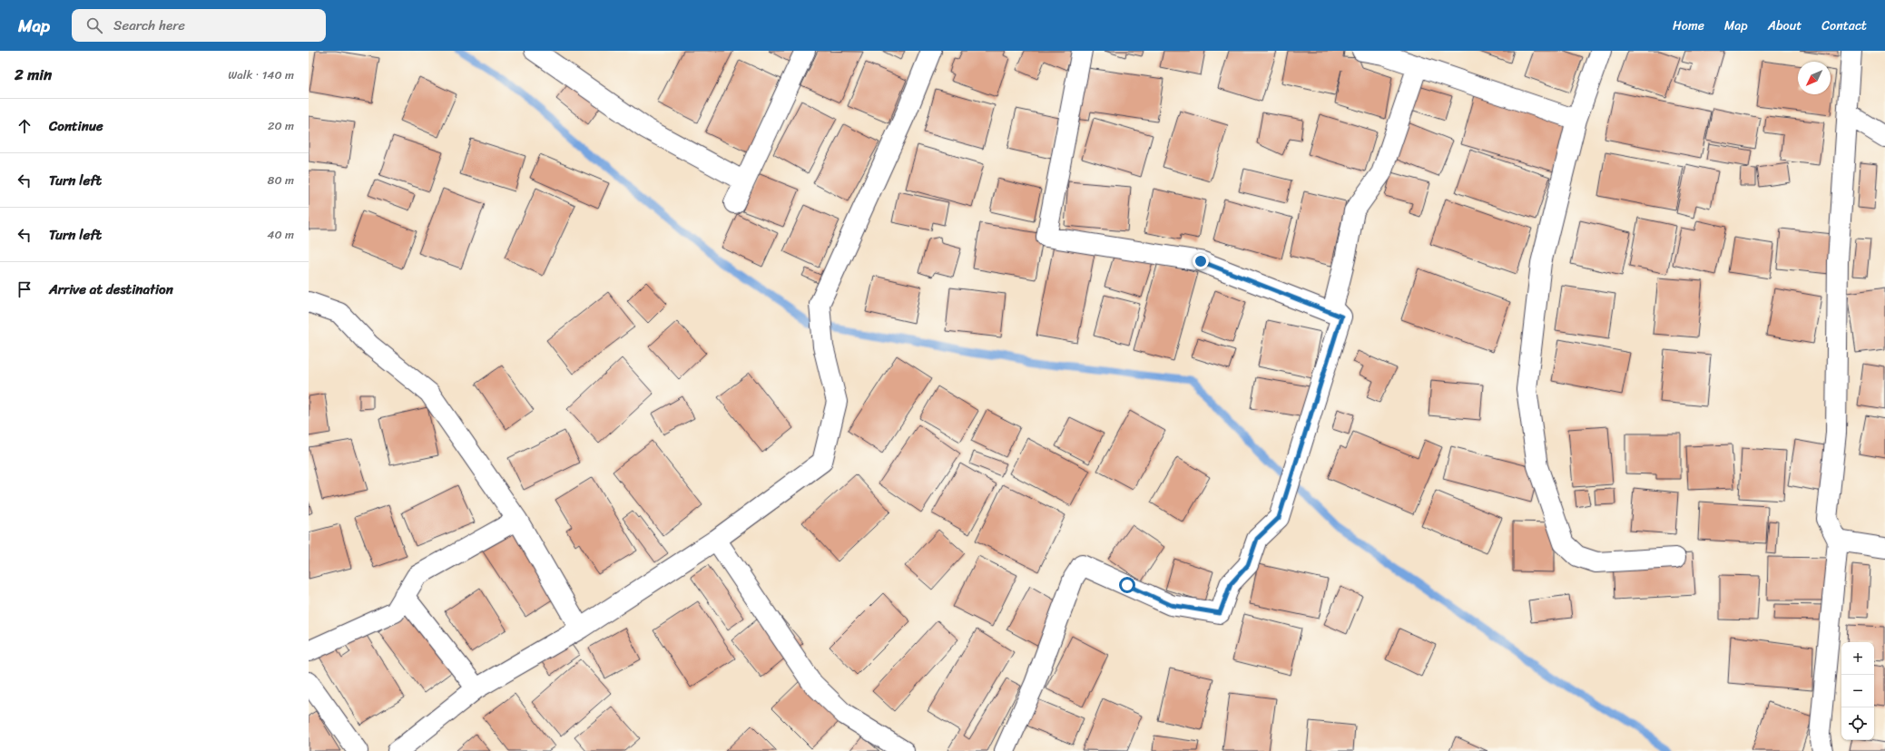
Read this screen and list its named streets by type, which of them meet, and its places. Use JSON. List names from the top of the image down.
{
  "north": "bottom left",
  "page": {
    "header": "Map",
    "search": "Search here",
    "nav": [
      "Home",
      "Map",
      "About",
      "Contact"
    ],
    "heading": ["2 min", "Walk · 140 m"],
    "list": [
      ["Continue", "20 m"],
      ["Turn left", "80 m"],
      ["Turn left", "40 m"],
      "Arrive at destination"
    ],
    "map_buttons": ["+", "−"]
  }
}
